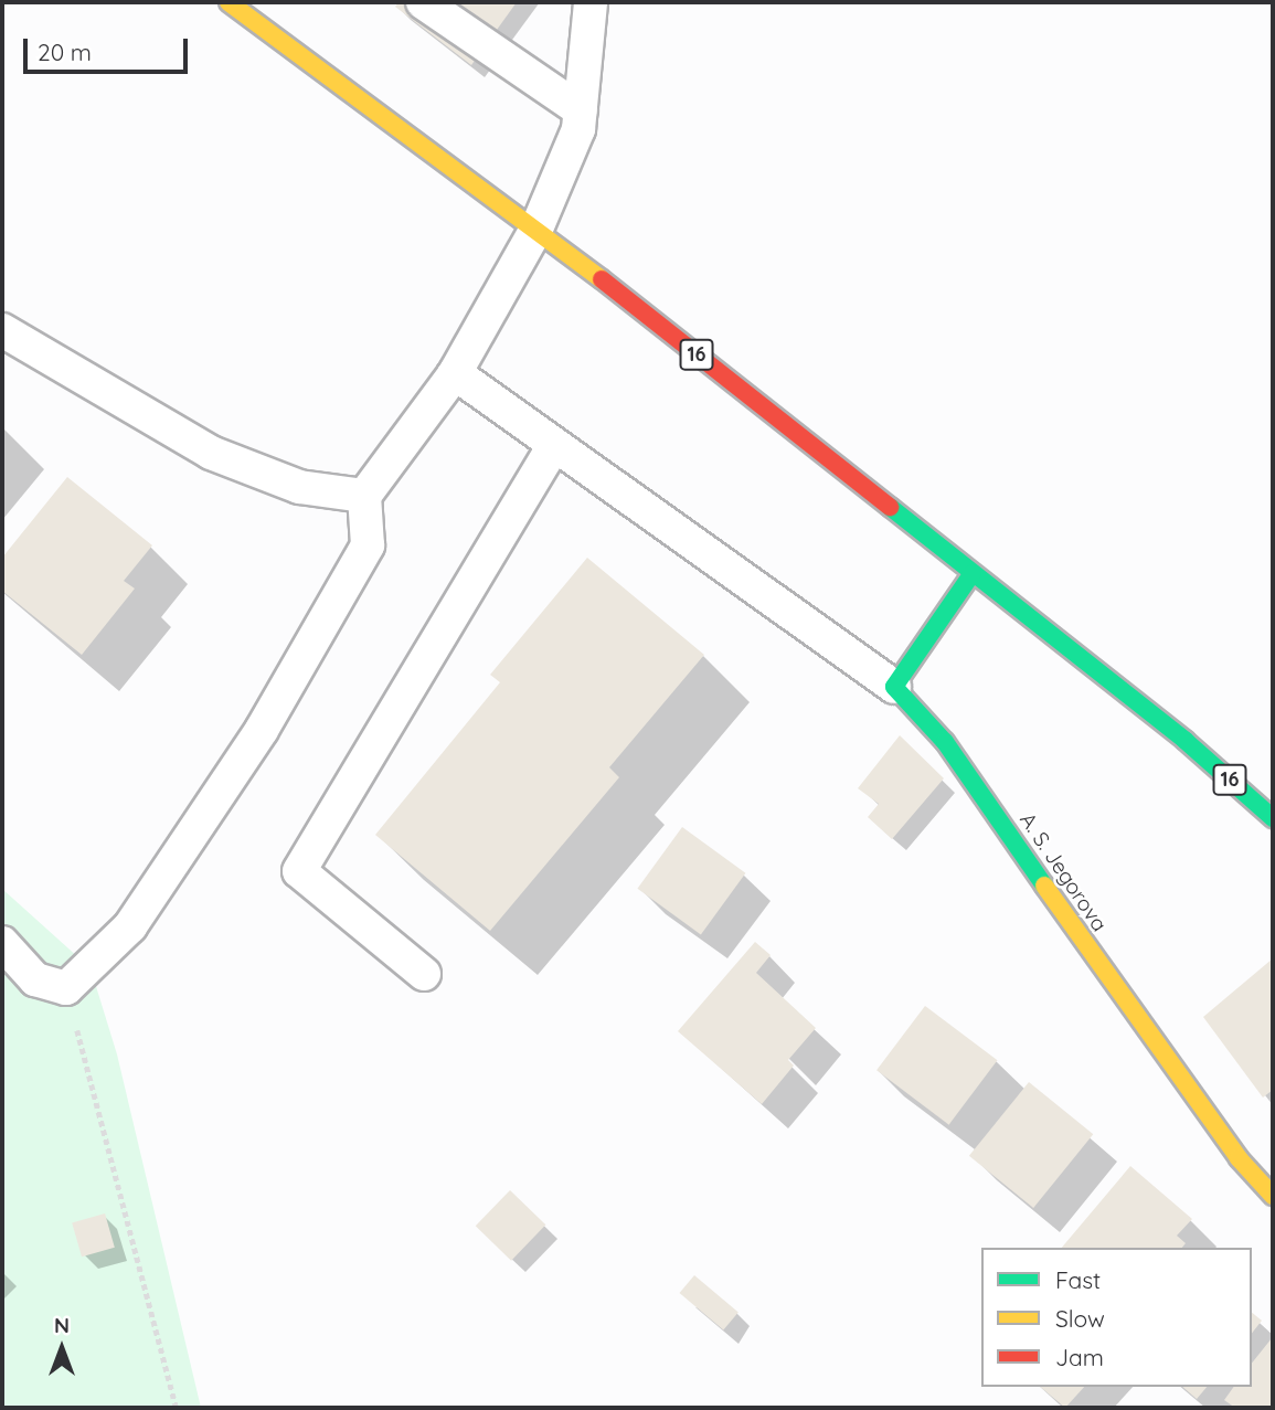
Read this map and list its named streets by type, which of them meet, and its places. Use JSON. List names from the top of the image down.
{
  "streets": {
    "main road": ["16", "A. S. Jegorova"]
  },
  "legend": ["Fast", "Slow", "Jam"],
  "scale_bar": "20 m",
  "north": "top"
}
